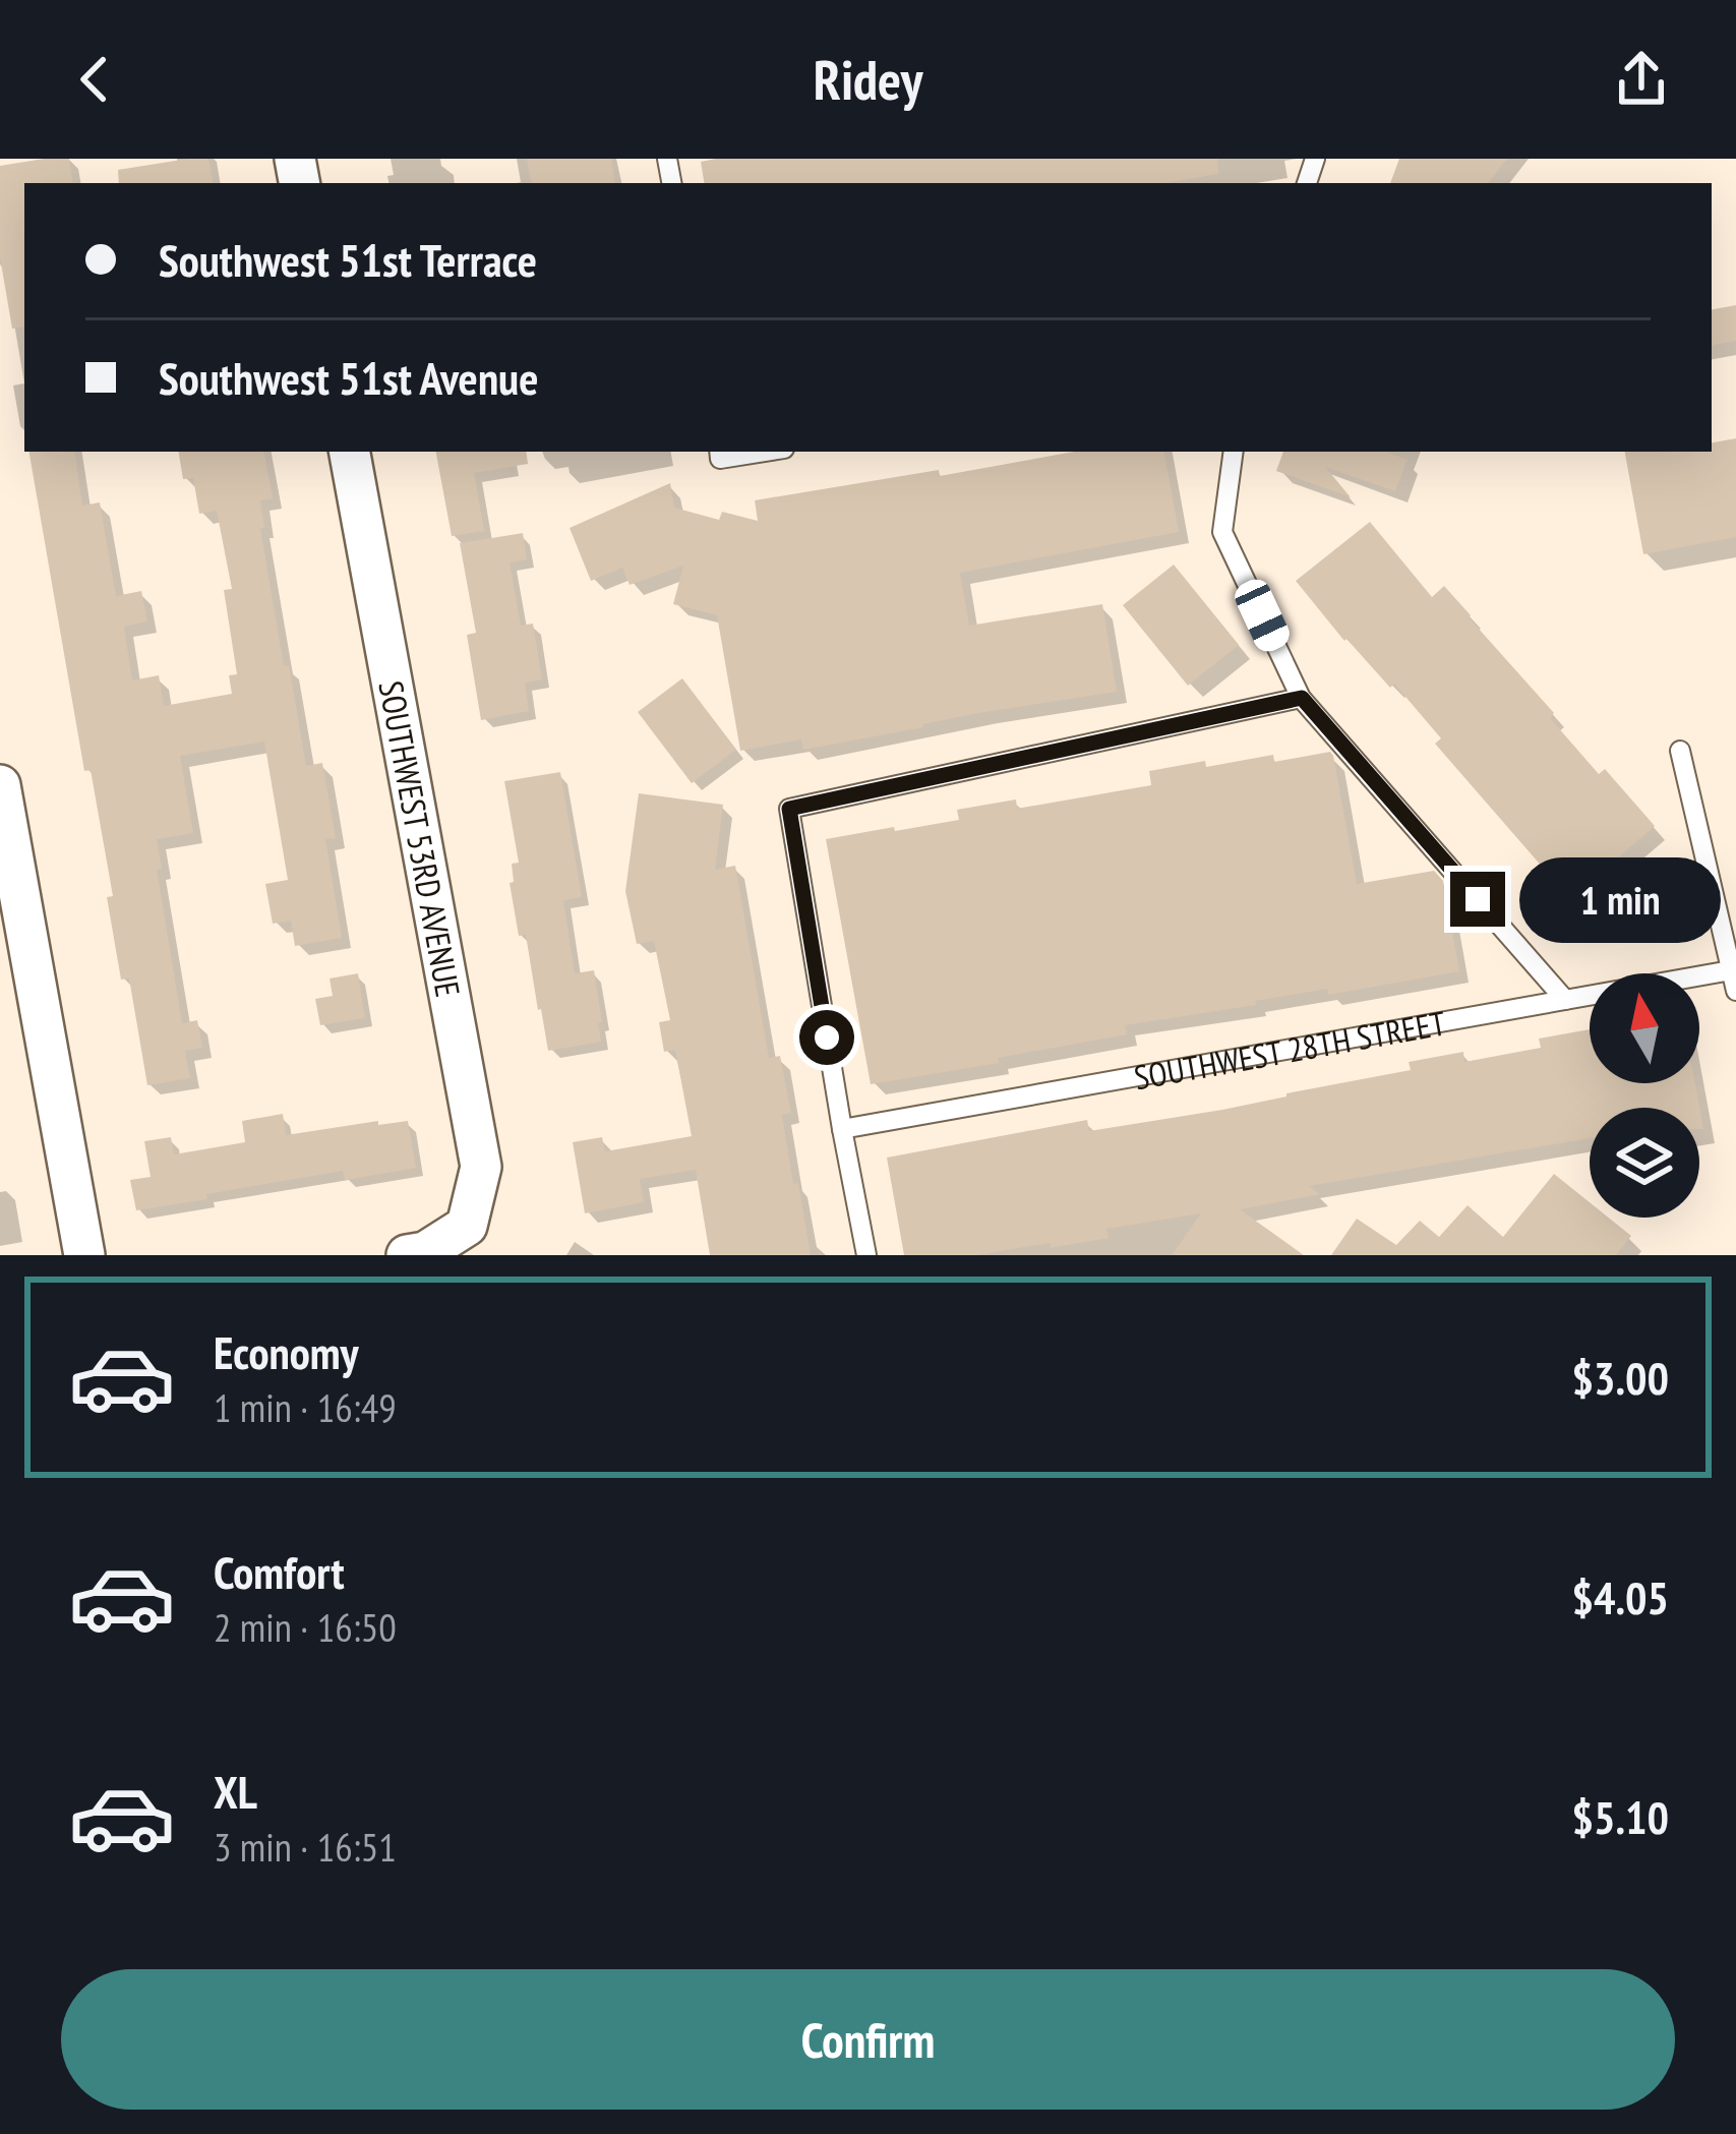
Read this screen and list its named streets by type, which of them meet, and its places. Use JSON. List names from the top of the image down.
{
  "streets": {
    "street": ["SOUTHWEST 53RD AVENUE"],
    "lane": ["SOUTHWEST 28TH STREET"]
  },
  "north": "top",
  "page": {
    "header": "Ridey",
    "banner": ["Southwest 51st Terrace", "Southwest 51st Avenue"],
    "bubble": "1 min",
    "list": [
      {
        "name": "Economy",
        "note": "1 min · 16:49",
        "value": "$3.00"
      },
      {
        "name": "Comfort",
        "note": "2 min · 16:50",
        "value": "$4.05"
      },
      {
        "name": "XL",
        "note": "3 min · 16:51",
        "value": "$5.10"
      }
    ],
    "buttons": "Confirm"
  }
}
